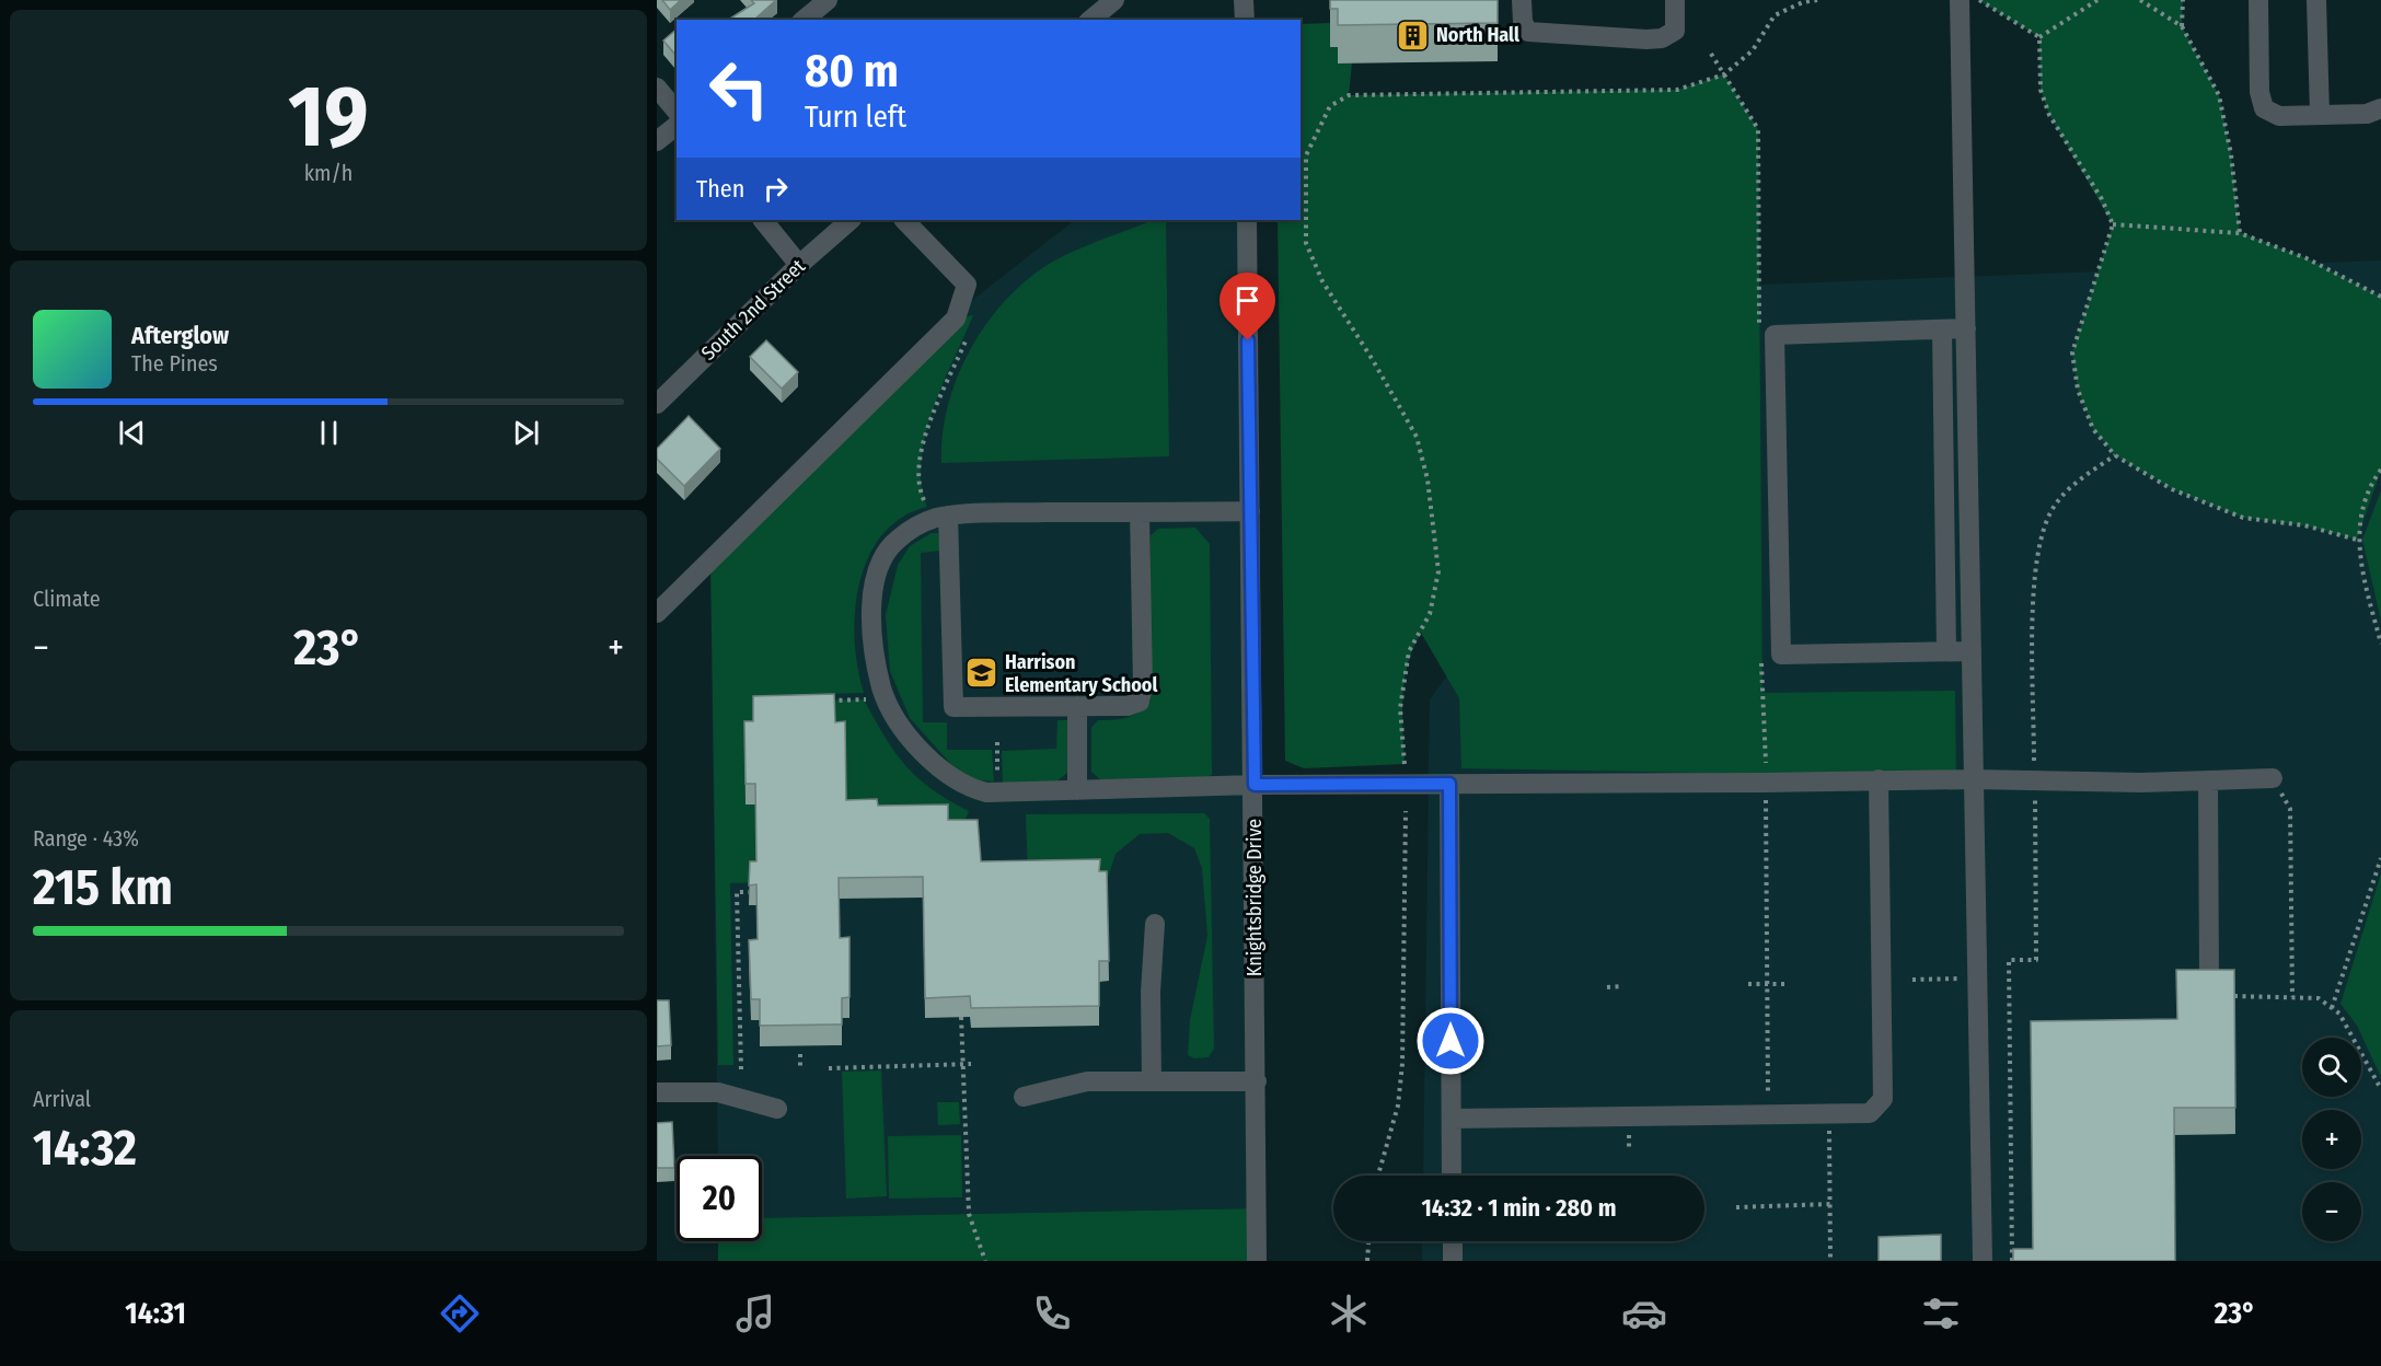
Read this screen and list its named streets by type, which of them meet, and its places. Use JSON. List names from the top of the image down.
{
  "streets": {
    "street": ["South 2nd Street", "Knightsbridge Drive"]
  },
  "places": {
    "building": ["North Hall"],
    "school or university": ["Harrison Elementary School"]
  },
  "page": {
    "tile": [
      ["19", "km/h"],
      "Climate",
      ["Range · 43%", "215 km"],
      ["Arrival", "14:32"]
    ],
    "turn": ["80 m", "Turn left"],
    "then": "Then",
    "song": ["Afterglow", "The Pines"],
    "heat": ["−", "23°", "+"],
    "map_buttons": ["+", "−"],
    "limit": "20",
    "trip": "14:32 · 1 min · 280 m",
    "tabs": ["14:31", "23°"]
  }
}
